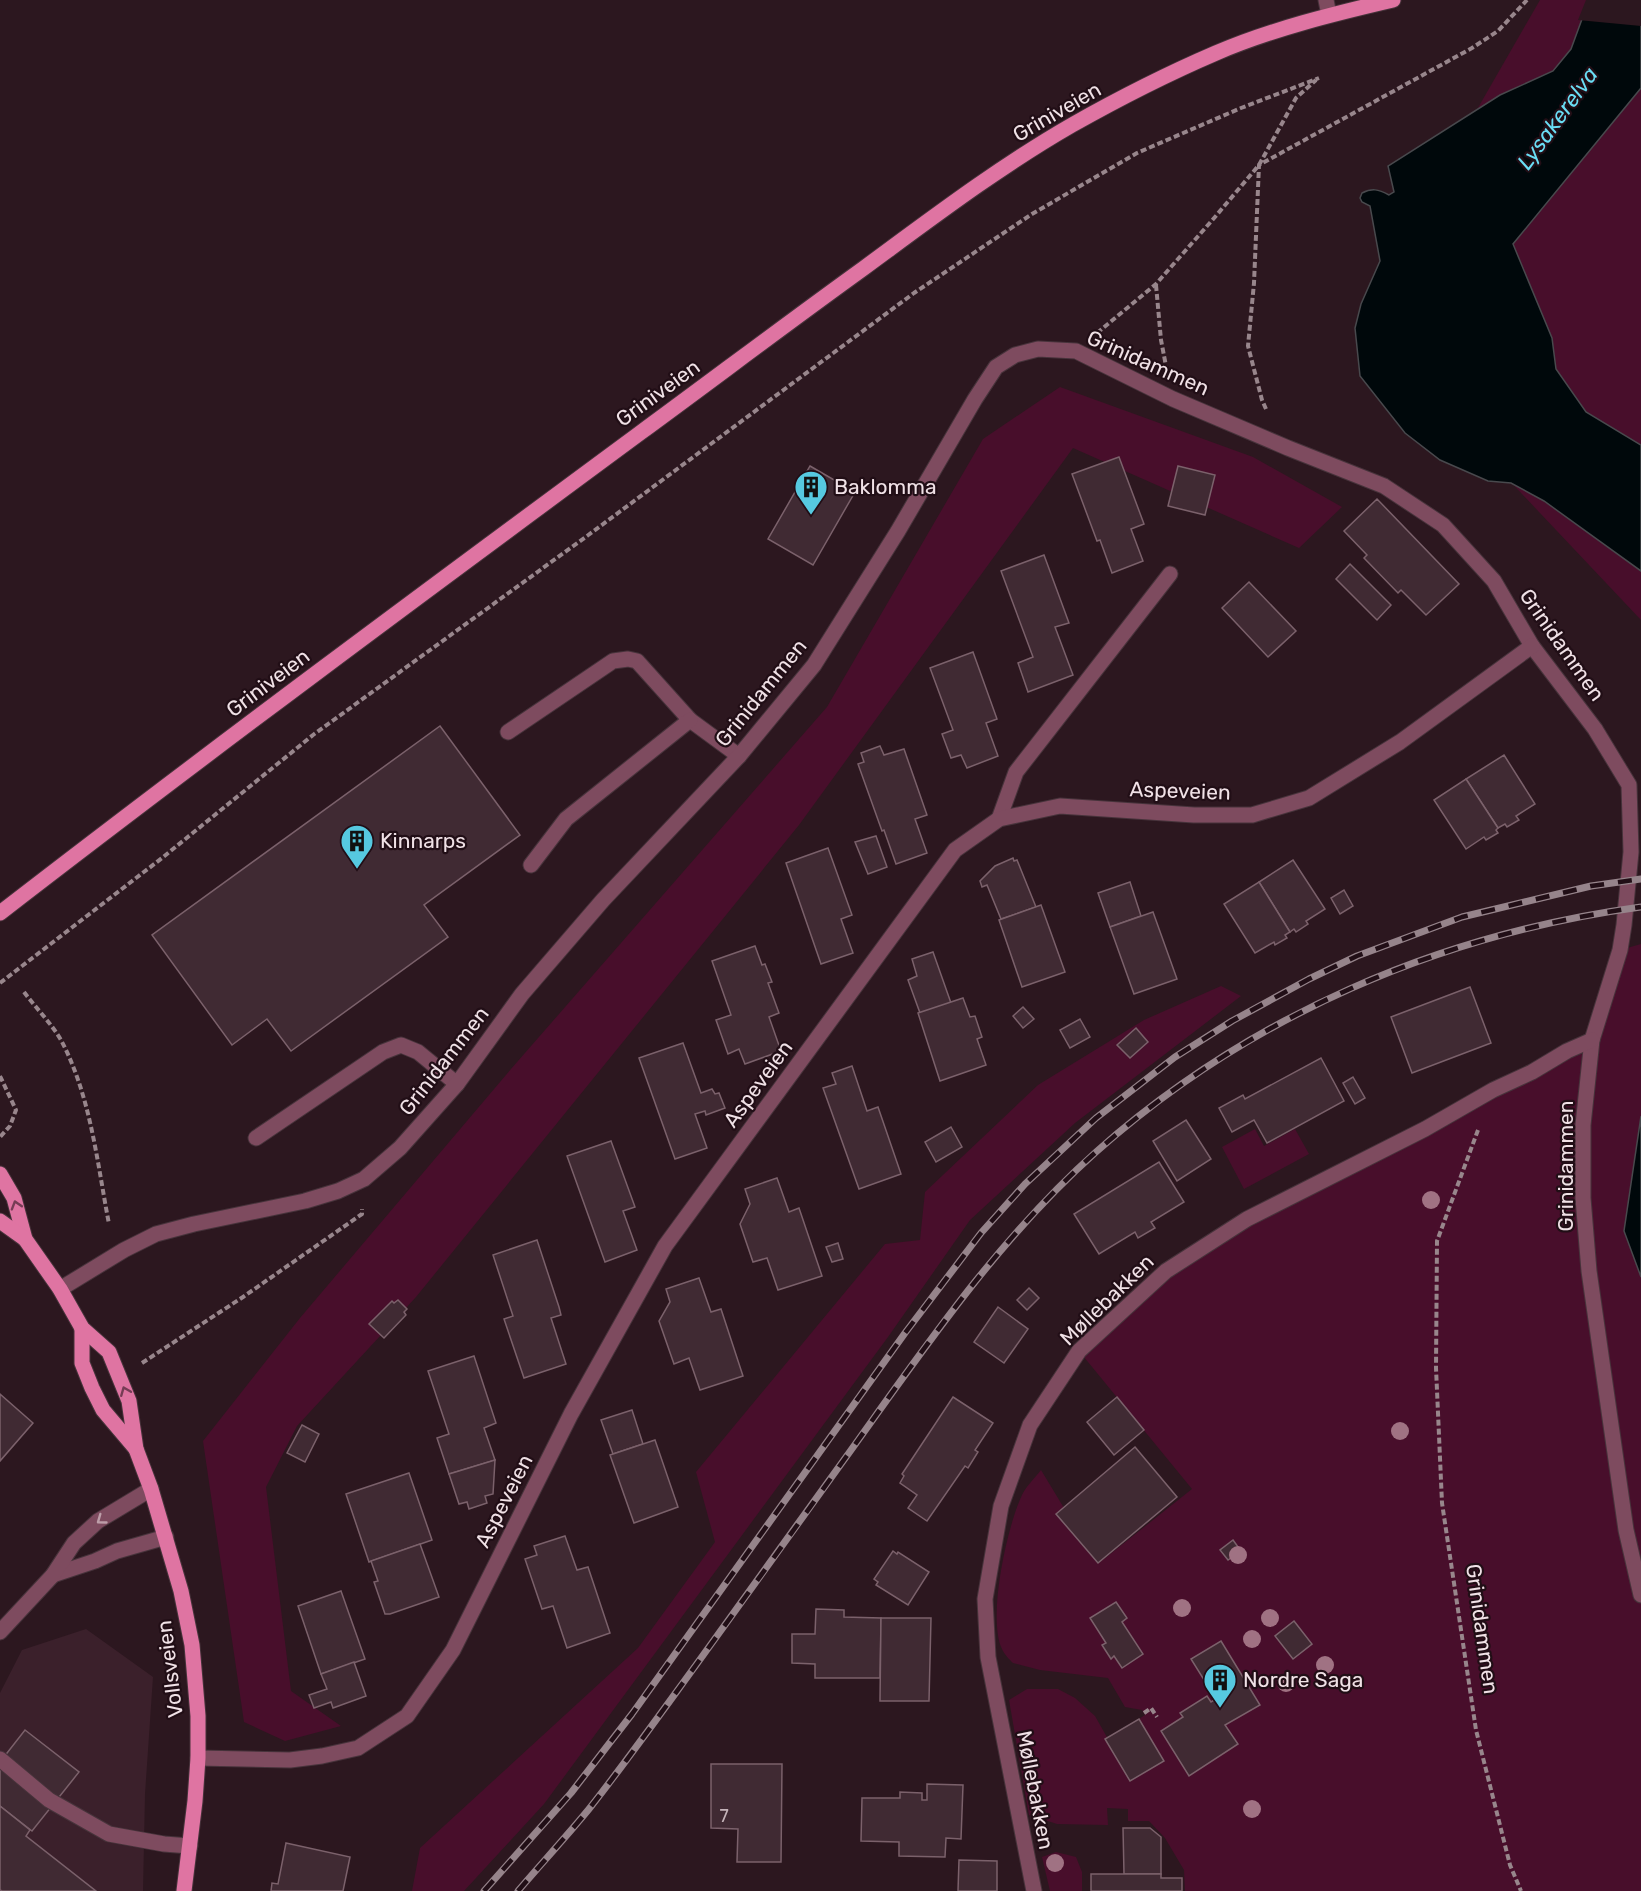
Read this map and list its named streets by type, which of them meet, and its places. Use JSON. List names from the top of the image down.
{
  "streets": {
    "main road": ["Griniveien", "Vollsveien"],
    "street": ["Grinidammen", "Aspeveien", "Møllebakken"]
  },
  "crossings": [
    ["Grinidammen", "Aspeveien"],
    ["Grinidammen", "Møllebakken"],
    ["Grinidammen", "Vollsveien"],
    ["Aspeveien", "Vollsveien"]
  ],
  "water": ["Lysakerelva"],
  "places": {
    "building": ["Baklomma", "Kinnarps", "Nordre Saga"]
  },
  "house_numbers": ["7"]
}
